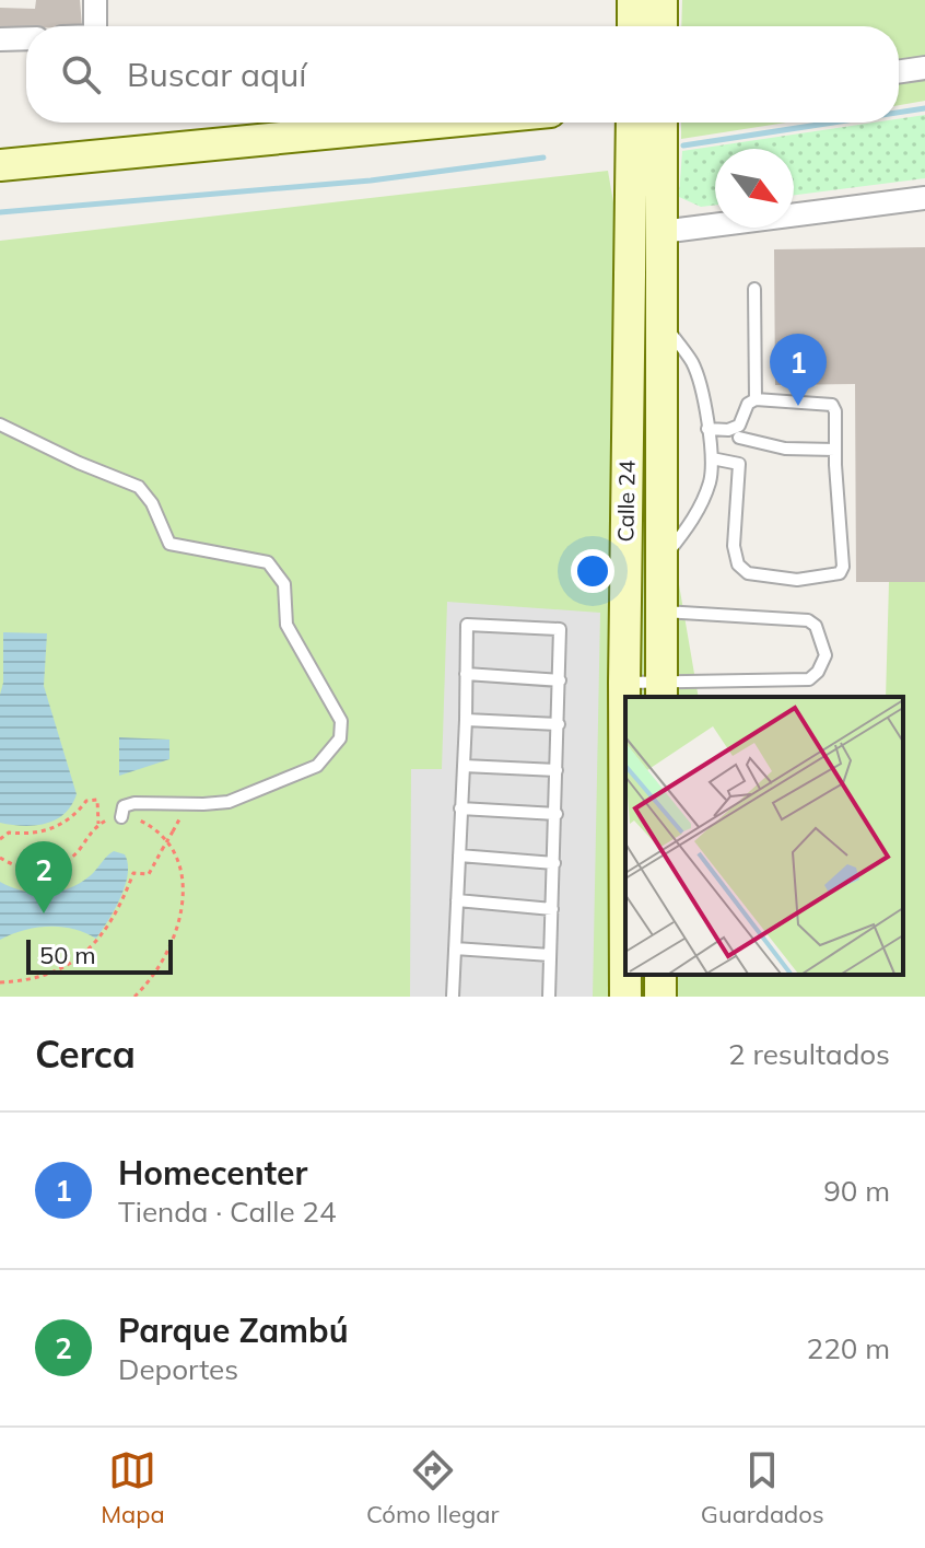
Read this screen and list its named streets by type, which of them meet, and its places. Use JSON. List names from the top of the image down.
{
  "streets": {
    "street": ["Calle 24"]
  },
  "scale_bar": "50 m",
  "north": "bottom right",
  "page": {
    "search": "Buscar aquí",
    "pins": ["1", "2"],
    "scale": "50 m",
    "heading": ["Cerca", "2 resultados"],
    "list": [
      {
        "mark": "1",
        "name": "Homecenter",
        "note": "Tienda · Calle 24",
        "value": "90 m"
      },
      {
        "mark": "2",
        "name": "Parque Zambú",
        "note": "Deportes",
        "value": "220 m"
      }
    ],
    "nav": ["Mapa", "Cómo llegar", "Guardados"]
  }
}
